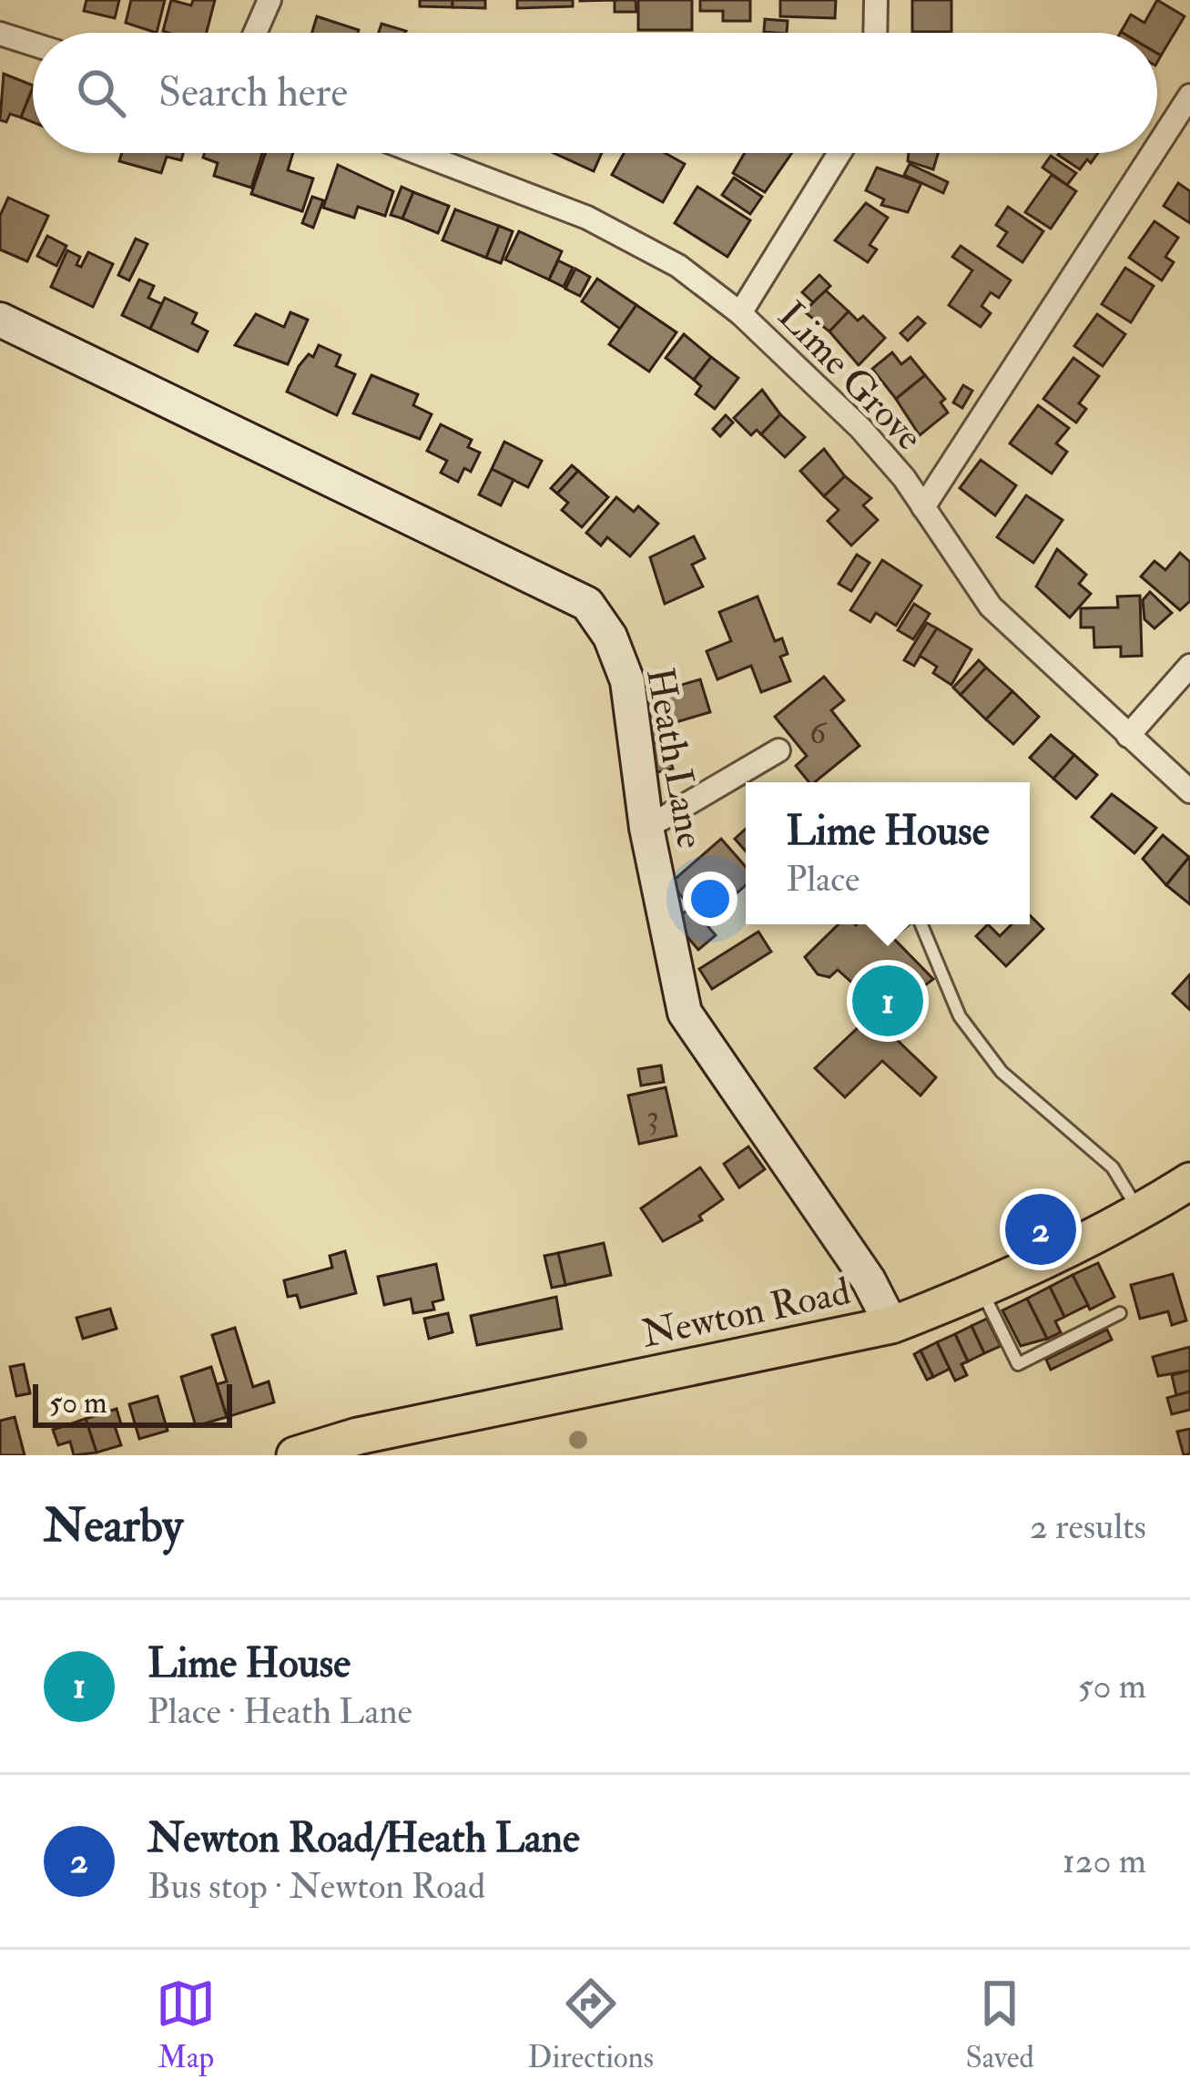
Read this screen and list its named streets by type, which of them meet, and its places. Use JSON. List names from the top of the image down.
{
  "streets": {
    "main road": ["Newton Road"],
    "street": ["Lime Grove", "Heath Lane"]
  },
  "crossings": [
    ["Heath Lane", "Newton Road"]
  ],
  "house_numbers": ["6", "3"],
  "scale_bar": "50 m",
  "page": {
    "search": "Search here",
    "popup": ["Lime House", "Place"],
    "pins": ["1", "2"],
    "scale": "50 m",
    "heading": ["Nearby", "2 results"],
    "list": [
      {
        "mark": "1",
        "name": "Lime House",
        "note": "Place · Heath Lane",
        "value": "50 m"
      },
      {
        "mark": "2",
        "name": "Newton Road/Heath Lane",
        "note": "Bus stop · Newton Road",
        "value": "120 m"
      }
    ],
    "nav": ["Map", "Directions", "Saved"]
  }
}
